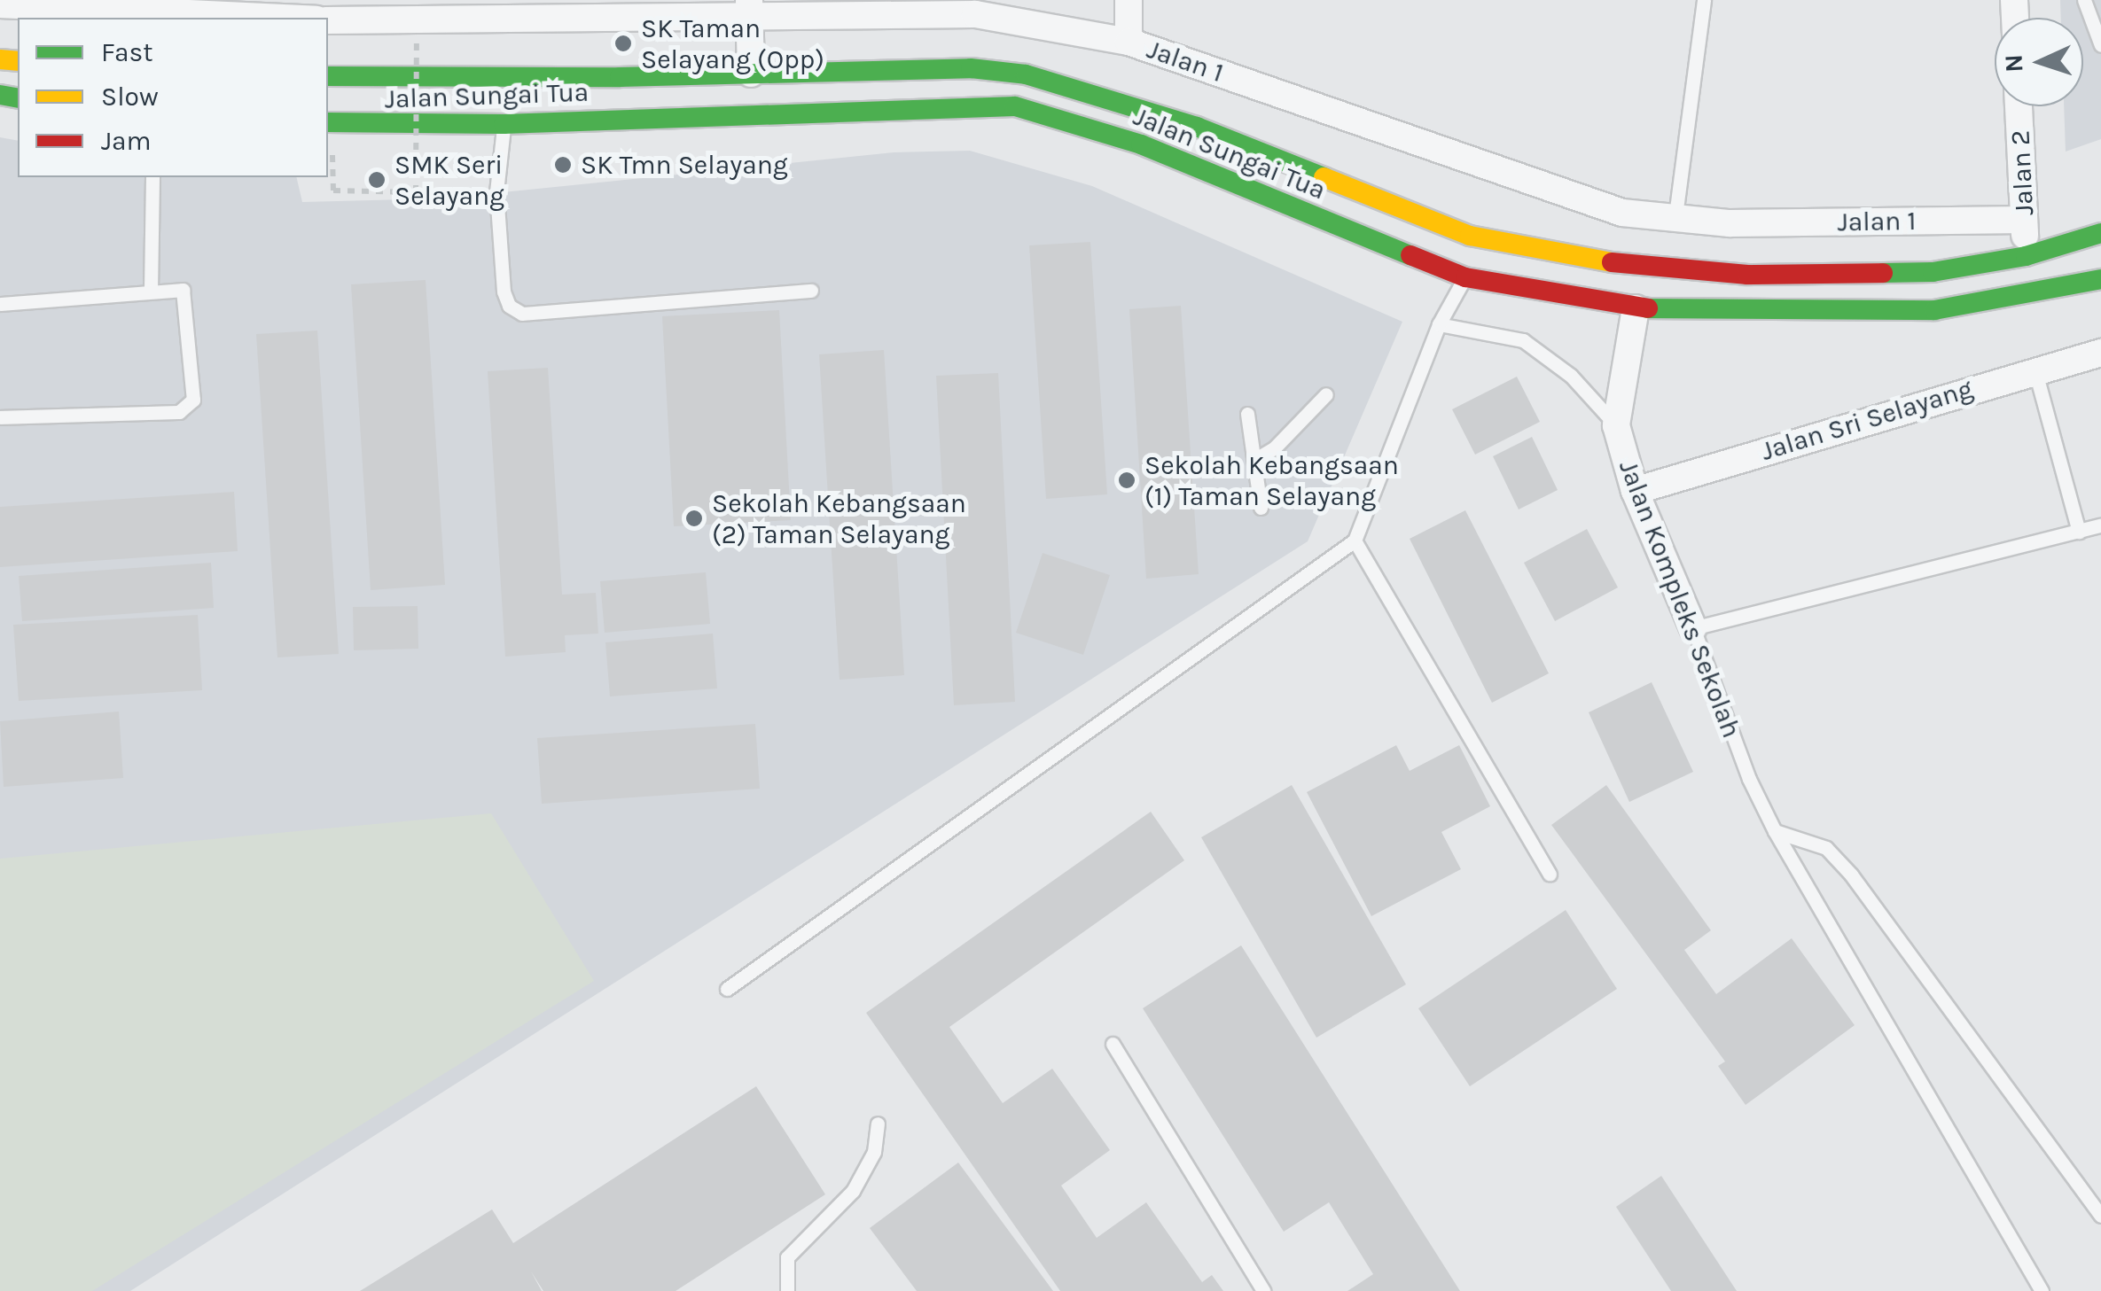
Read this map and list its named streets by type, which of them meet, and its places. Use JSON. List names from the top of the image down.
{
  "streets": {
    "main road": ["Jalan Sungai Tua"],
    "street": [
      "Jalan 1",
      "Jalan 2",
      "Jalan Sri Selayang",
      "Jalan Kompleks Sekolah"
    ]
  },
  "crossings": [
    ["Jalan 1", "Jalan 2"],
    ["Jalan Sungai Tua", "Jalan 2"],
    ["Jalan Sungai Tua", "Jalan Kompleks Sekolah"],
    ["Jalan Sri Selayang", "Jalan Kompleks Sekolah"]
  ],
  "places": [
    "SK Taman Selayang (Opp)",
    "SK Tmn Selayang",
    "SMK Seri Selayang",
    "Sekolah Kebangsaan (1) Taman Selayang",
    "Sekolah Kebangsaan (2) Taman Selayang"
  ],
  "legend": ["Fast", "Slow", "Jam"],
  "north": "left"
}
